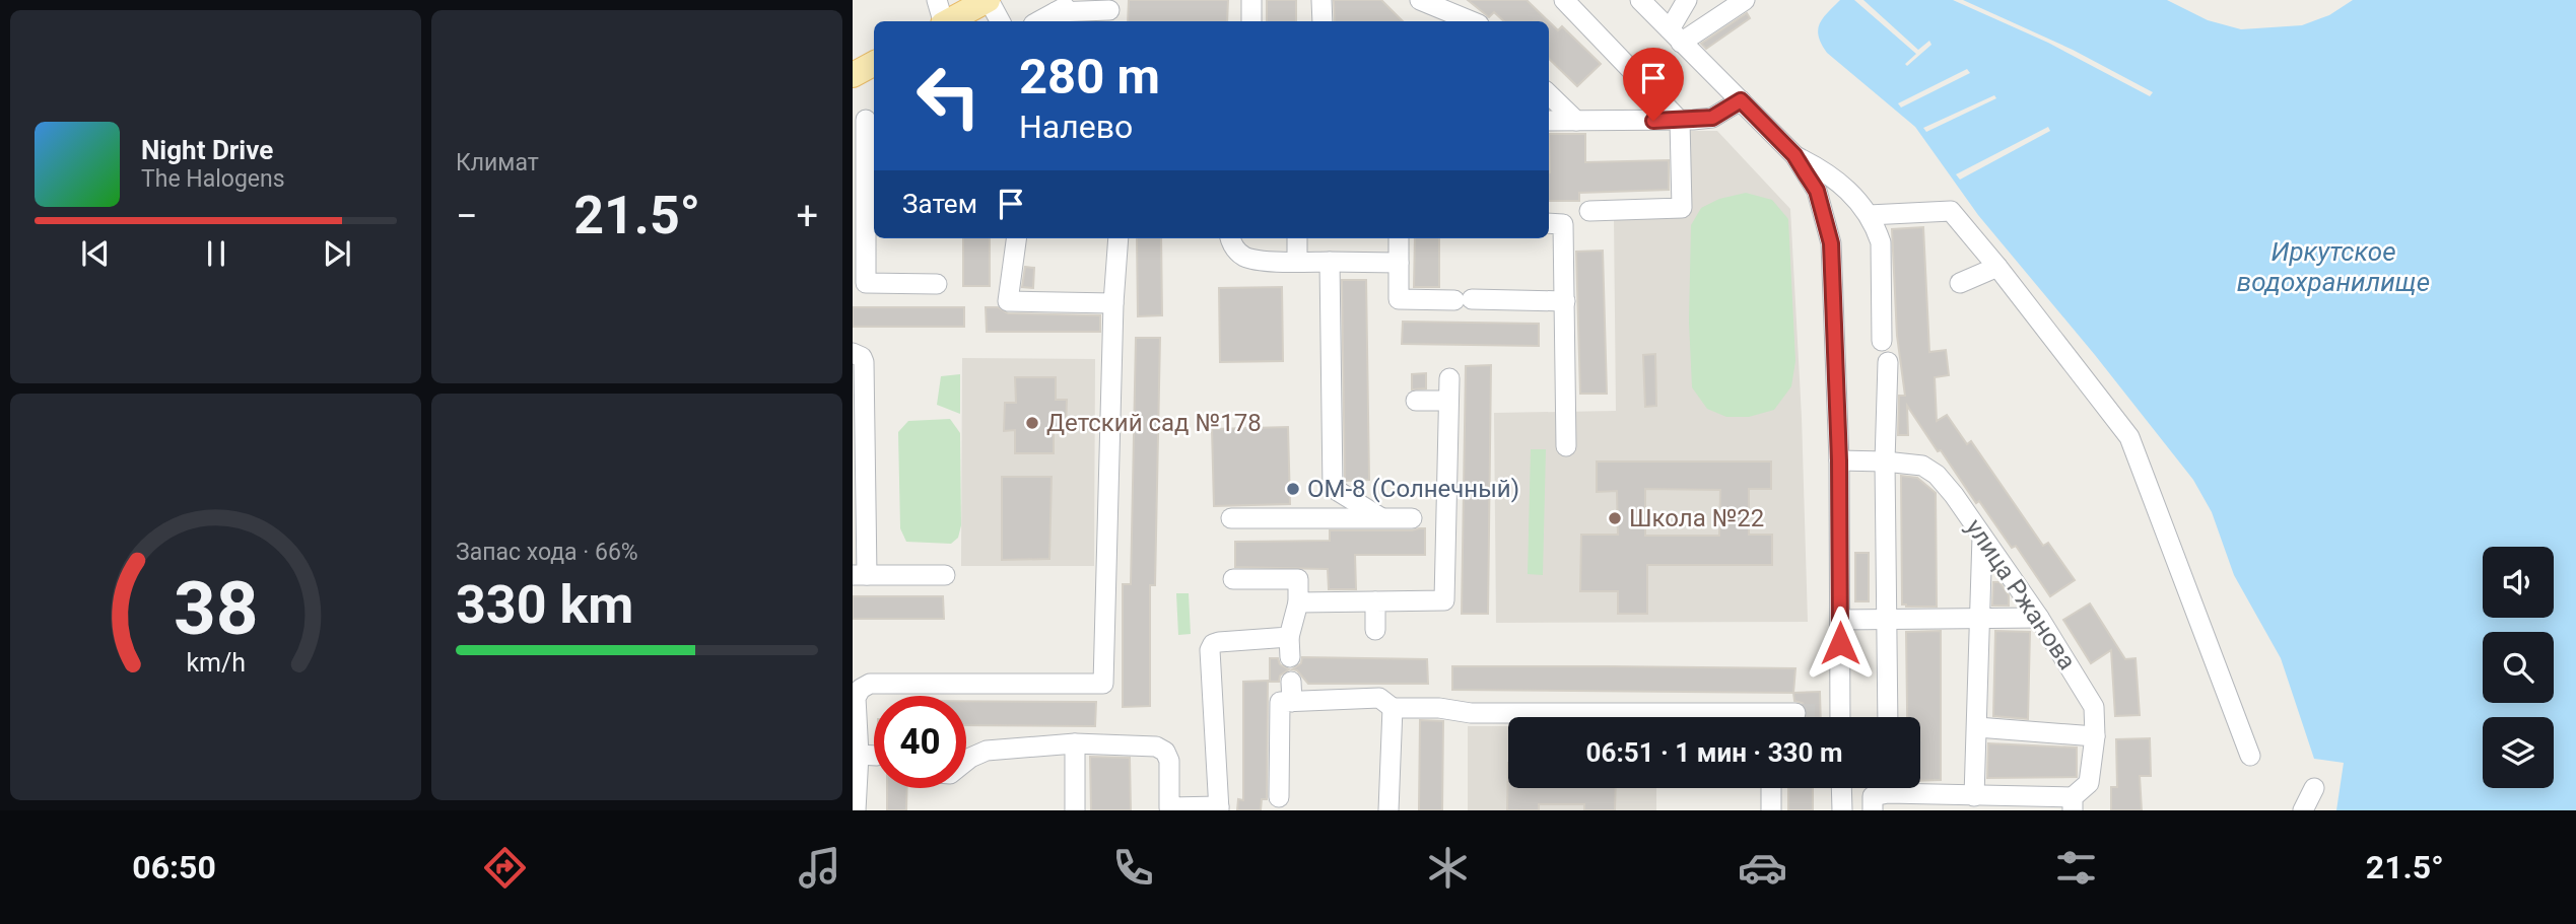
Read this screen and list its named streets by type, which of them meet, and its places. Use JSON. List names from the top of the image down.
{
  "streets": {
    "street": ["улица Ржанова"]
  },
  "water": ["Иркутское водохранилище"],
  "places": ["Детский сад №178", "ОМ-8 (Солнечный)", "Школа №22"],
  "page": {
    "tile": [
      "Климат",
      ["Запас хода · 66%", "330 km"]
    ],
    "turn": ["280 m", "Налево"],
    "song": ["Night Drive", "The Halogens"],
    "then": "Затем",
    "heat": ["−", "21.5°", "+"],
    "limit": "40",
    "trip": "06:51 · 1 мин · 330 m",
    "tabs": ["06:50", "21.5°"],
    "gauge": ["38", "km/h"]
  }
}
